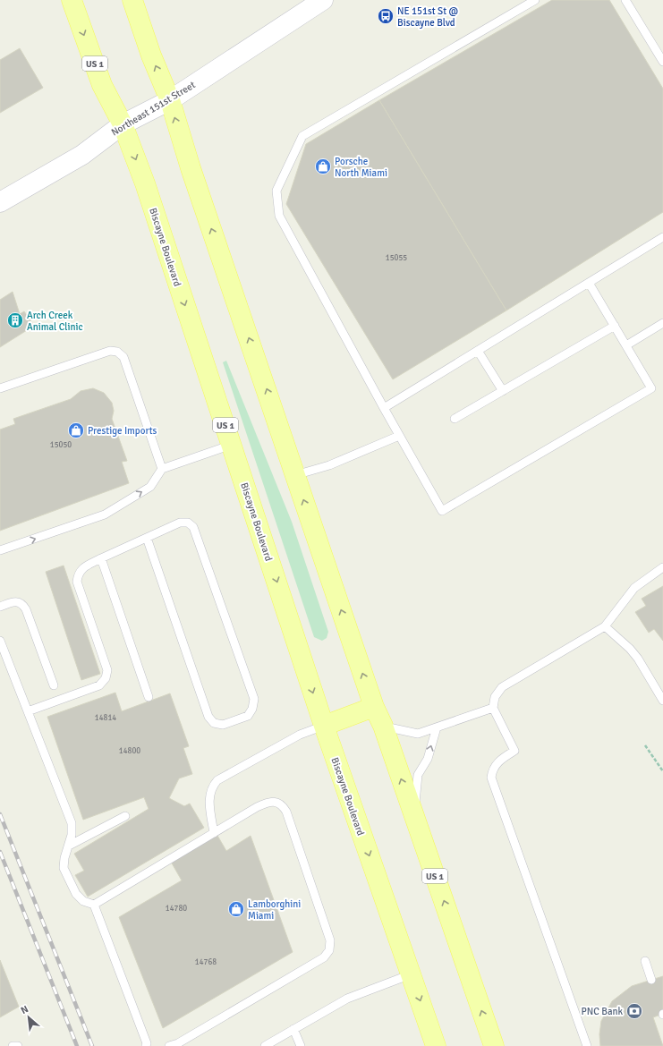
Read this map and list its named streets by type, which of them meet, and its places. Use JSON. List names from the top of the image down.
{
  "streets": {
    "main road": ["US 1", "Biscayne Boulevard"],
    "street": ["Northeast 151st Street"]
  },
  "crossings": [
    ["US 1", "Northeast 151st Street"],
    ["Northeast 151st Street", "Biscayne Boulevard"]
  ],
  "places": {
    "bus stop": ["NE 151st St @ Biscayne Blvd"],
    "shop": ["Porsche North Miami", "Prestige Imports", "Lamborghini Miami"],
    "building": ["Arch Creek Animal Clinic"],
    "bank": ["PNC Bank"]
  },
  "house_numbers": [
    "15055",
    "15050",
    "14814",
    "14800",
    "14780",
    "14768"
  ],
  "north": "top left"
}
